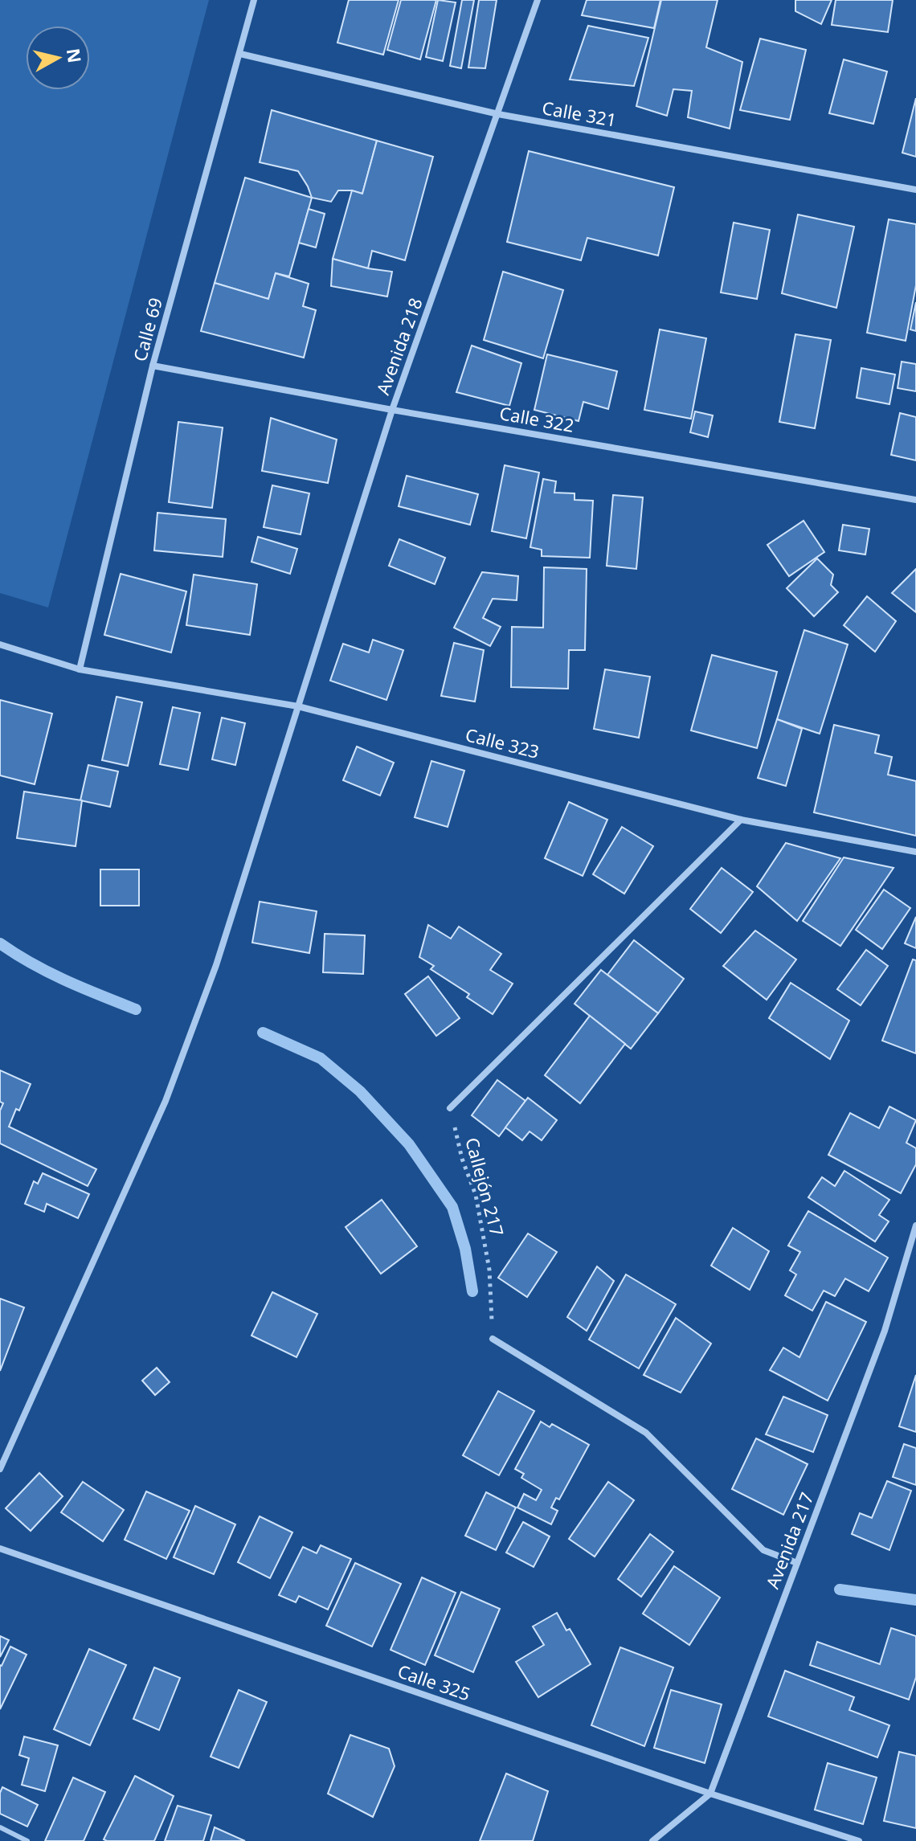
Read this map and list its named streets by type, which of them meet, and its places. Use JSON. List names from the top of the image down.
{
  "streets": {
    "street": [
      "Calle 321",
      "Calle 69",
      "Avenida 218",
      "Calle 322",
      "Calle 323",
      "Avenida 217",
      "Calle 325"
    ],
    "path": ["Callejón 217"]
  },
  "crossings": [
    ["Calle 321", "Calle 69"],
    ["Calle 321", "Avenida 218"],
    ["Calle 69", "Calle 322"],
    ["Calle 69", "Calle 323"],
    ["Avenida 218", "Calle 322"],
    ["Avenida 218", "Calle 323"],
    ["Avenida 217", "Calle 325"]
  ],
  "north": "right"
}
